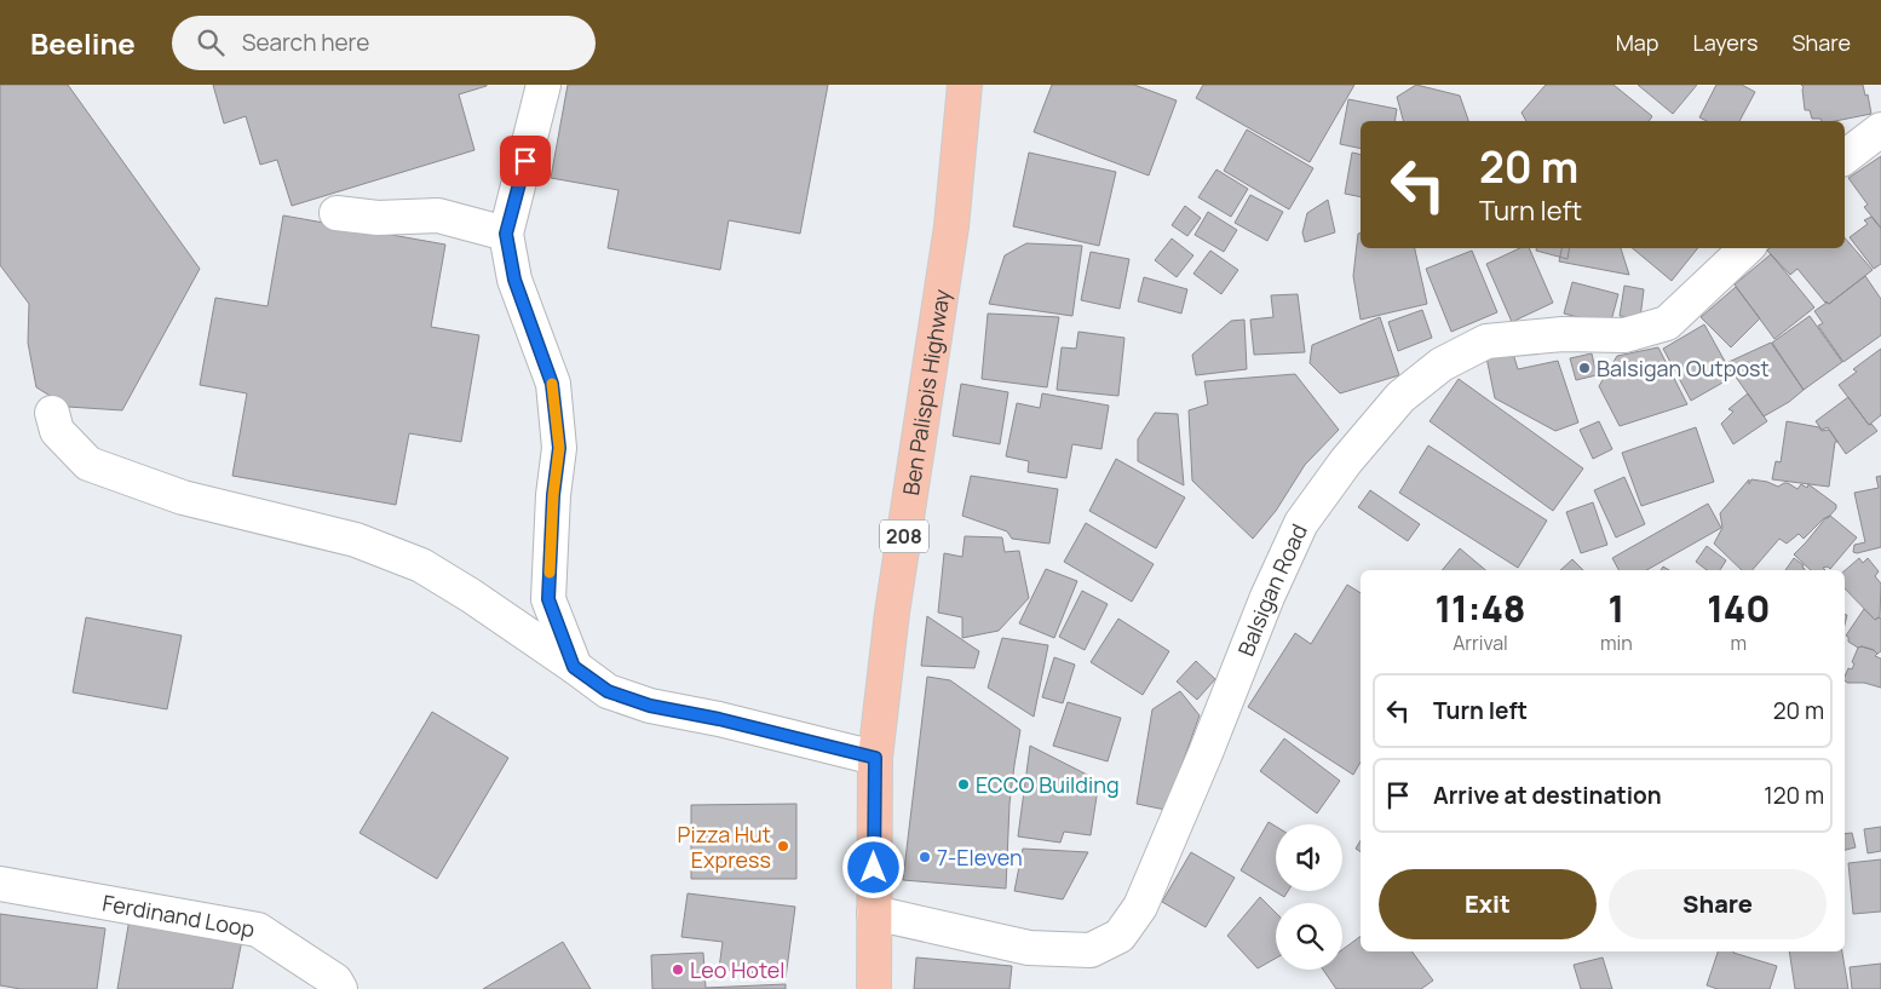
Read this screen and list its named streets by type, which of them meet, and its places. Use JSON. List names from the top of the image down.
{
  "streets": {
    "main road": ["Ben Palispis Highway", "208"],
    "street": ["Balsigan Road", "Ferdinand Loop"]
  },
  "crossings": [
    ["Ben Palispis Highway", "Balsigan Road"]
  ],
  "places": [
    "Balsigan Outpost",
    "ECCO Building",
    "Pizza Hut Express",
    "7-Eleven",
    "Leo Hotel"
  ],
  "page": {
    "header": "Beeline",
    "search": "Search here",
    "nav": ["Map", "Layers", "Share"],
    "turn": ["20 m", "Turn left"],
    "eta": [
      "11:48",
      "Arrival",
      "1",
      "min",
      "140",
      "m"
    ],
    "list": [
      {
        "name": "Turn left",
        "value": "20 m"
      },
      {
        "name": "Arrive at destination",
        "value": "120 m"
      }
    ],
    "buttons": ["Exit", "Share"]
  }
}
